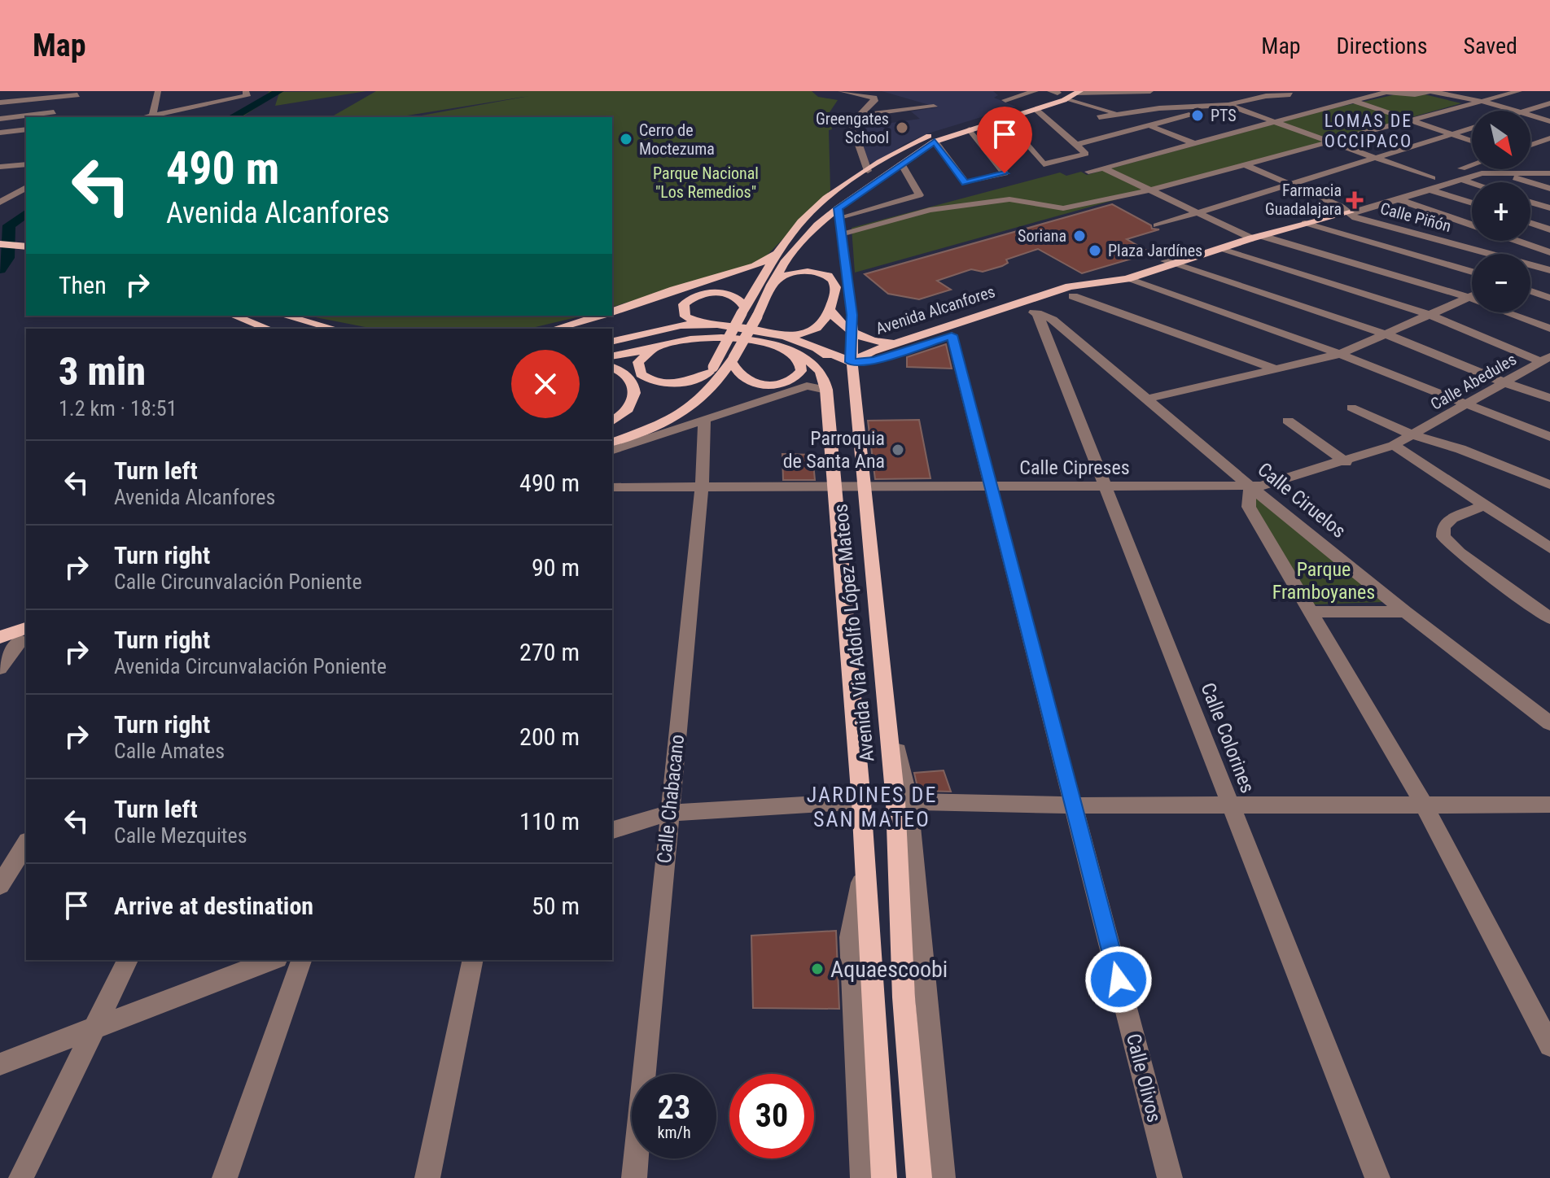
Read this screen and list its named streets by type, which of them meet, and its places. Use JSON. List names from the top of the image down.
{
  "streets": {
    "main road": ["Avenida Alcanfores", "Avenida Via Adolfo López Mateos"],
    "street": [
      "Calle Piñón",
      "Calle Abedules",
      "Calle Cipreses",
      "Calle Ciruelos",
      "Calle Colorines",
      "Calle Chabacano",
      "Calle Olivos"
    ]
  },
  "crossings": [
    ["Calle Piñón", "Avenida Alcanfores"],
    ["Avenida Alcanfores", "Calle Ciruelos"],
    ["Avenida Alcanfores", "Avenida Via Adolfo López Mateos"],
    ["Avenida Alcanfores", "Calle Colorines"],
    ["Avenida Alcanfores", "Calle Olivos"],
    ["Calle Abedules", "Calle Cipreses"],
    ["Calle Cipreses", "Calle Ciruelos"],
    ["Calle Cipreses", "Avenida Via Adolfo López Mateos"],
    ["Calle Cipreses", "Calle Colorines"],
    ["Calle Cipreses", "Calle Chabacano"],
    ["Calle Cipreses", "Calle Olivos"],
    ["Calle Ciruelos", "Calle Colorines"]
  ],
  "districts": ["LOMAS DE OCCIPACO", "JARDINES DE SAN MATEO"],
  "parks": ["Parque Nacional \"Los Remedios\"", "Parque Framboyanes"],
  "places": {
    "other": [
      "PTS",
      "Greengates School",
      "Cerro de Moctezuma",
      "Soriana",
      "Plaza Jardínes",
      "Parroquia de Santa Ana",
      "Aquaescoobi"
    ],
    "health": ["Farmacia Guadalajara"]
  },
  "north": "bottom right",
  "page": {
    "header": "Map",
    "nav": ["Map", "Directions", "Saved"],
    "map_buttons": ["+", "−"],
    "turn": ["490 m", "Avenida Alcanfores"],
    "then": "Then",
    "heading": ["3 min", "1.2 km · 18:51"],
    "list": [
      {
        "name": "Turn left",
        "note": "Avenida Alcanfores",
        "value": "490 m"
      },
      {
        "name": "Turn right",
        "note": "Calle Circunvalación Poniente",
        "value": "90 m"
      },
      {
        "name": "Turn right",
        "note": "Avenida Circunvalación Poniente",
        "value": "270 m"
      },
      {
        "name": "Turn right",
        "note": "Calle Amates",
        "value": "200 m"
      },
      {
        "name": "Turn left",
        "note": "Calle Mezquites",
        "value": "110 m"
      },
      {
        "name": "Arrive at destination",
        "value": "50 m"
      }
    ],
    "speed": "23 km/h",
    "limit": "30"
  }
}
